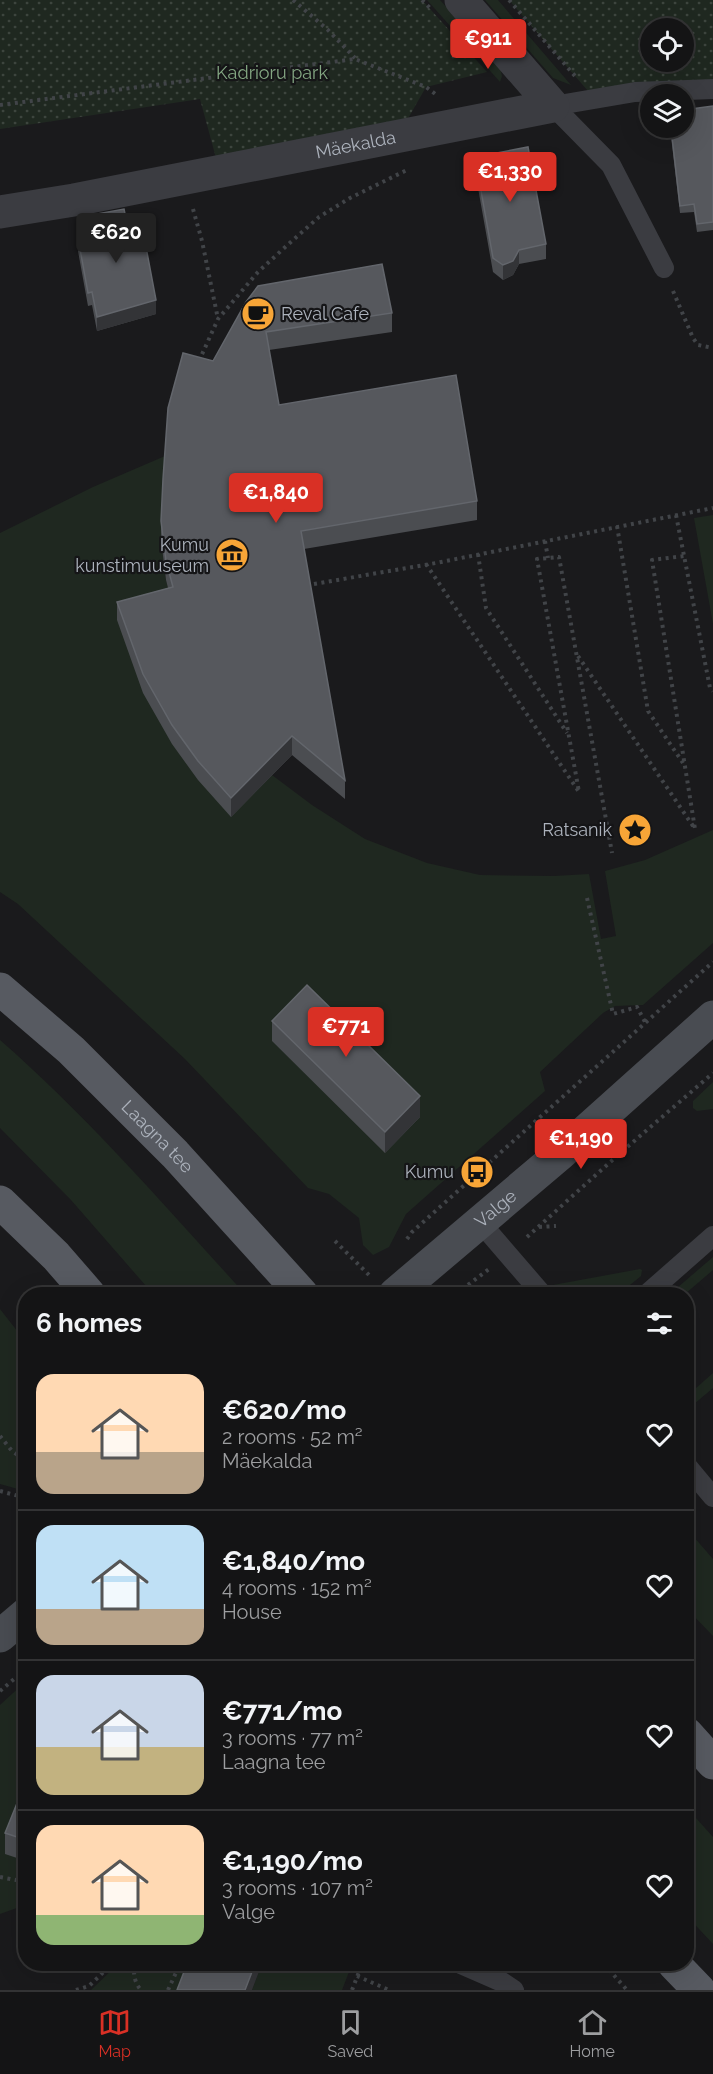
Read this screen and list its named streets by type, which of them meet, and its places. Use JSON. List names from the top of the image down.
{
  "streets": {
    "main road": ["Laagna tee"],
    "street": ["Mäekalda", "Valge"]
  },
  "parks": ["Kadrioru park"],
  "places": {
    "cafe": ["Reval Cafe"],
    "museum": ["Kumu kunstimuuseum"],
    "place": ["Ratsanik"],
    "bus stop": ["Kumu"]
  },
  "page": {
    "price": [
      "€911",
      "€1,330",
      "€620",
      "€1,840",
      "€771",
      "€1,190"
    ],
    "heading": "6 homes",
    "list": [
      {
        "name": "€620/mo",
        "note": "2 rooms · 52 m² · Mäekalda"
      },
      {
        "name": "€1,840/mo",
        "note": "4 rooms · 152 m² · House"
      },
      {
        "name": "€771/mo",
        "note": "3 rooms · 77 m² · Laagna tee"
      },
      {
        "name": "€1,190/mo",
        "note": "3 rooms · 107 m² · Valge"
      }
    ],
    "tabs": ["Map", "Saved", "Home"]
  }
}
